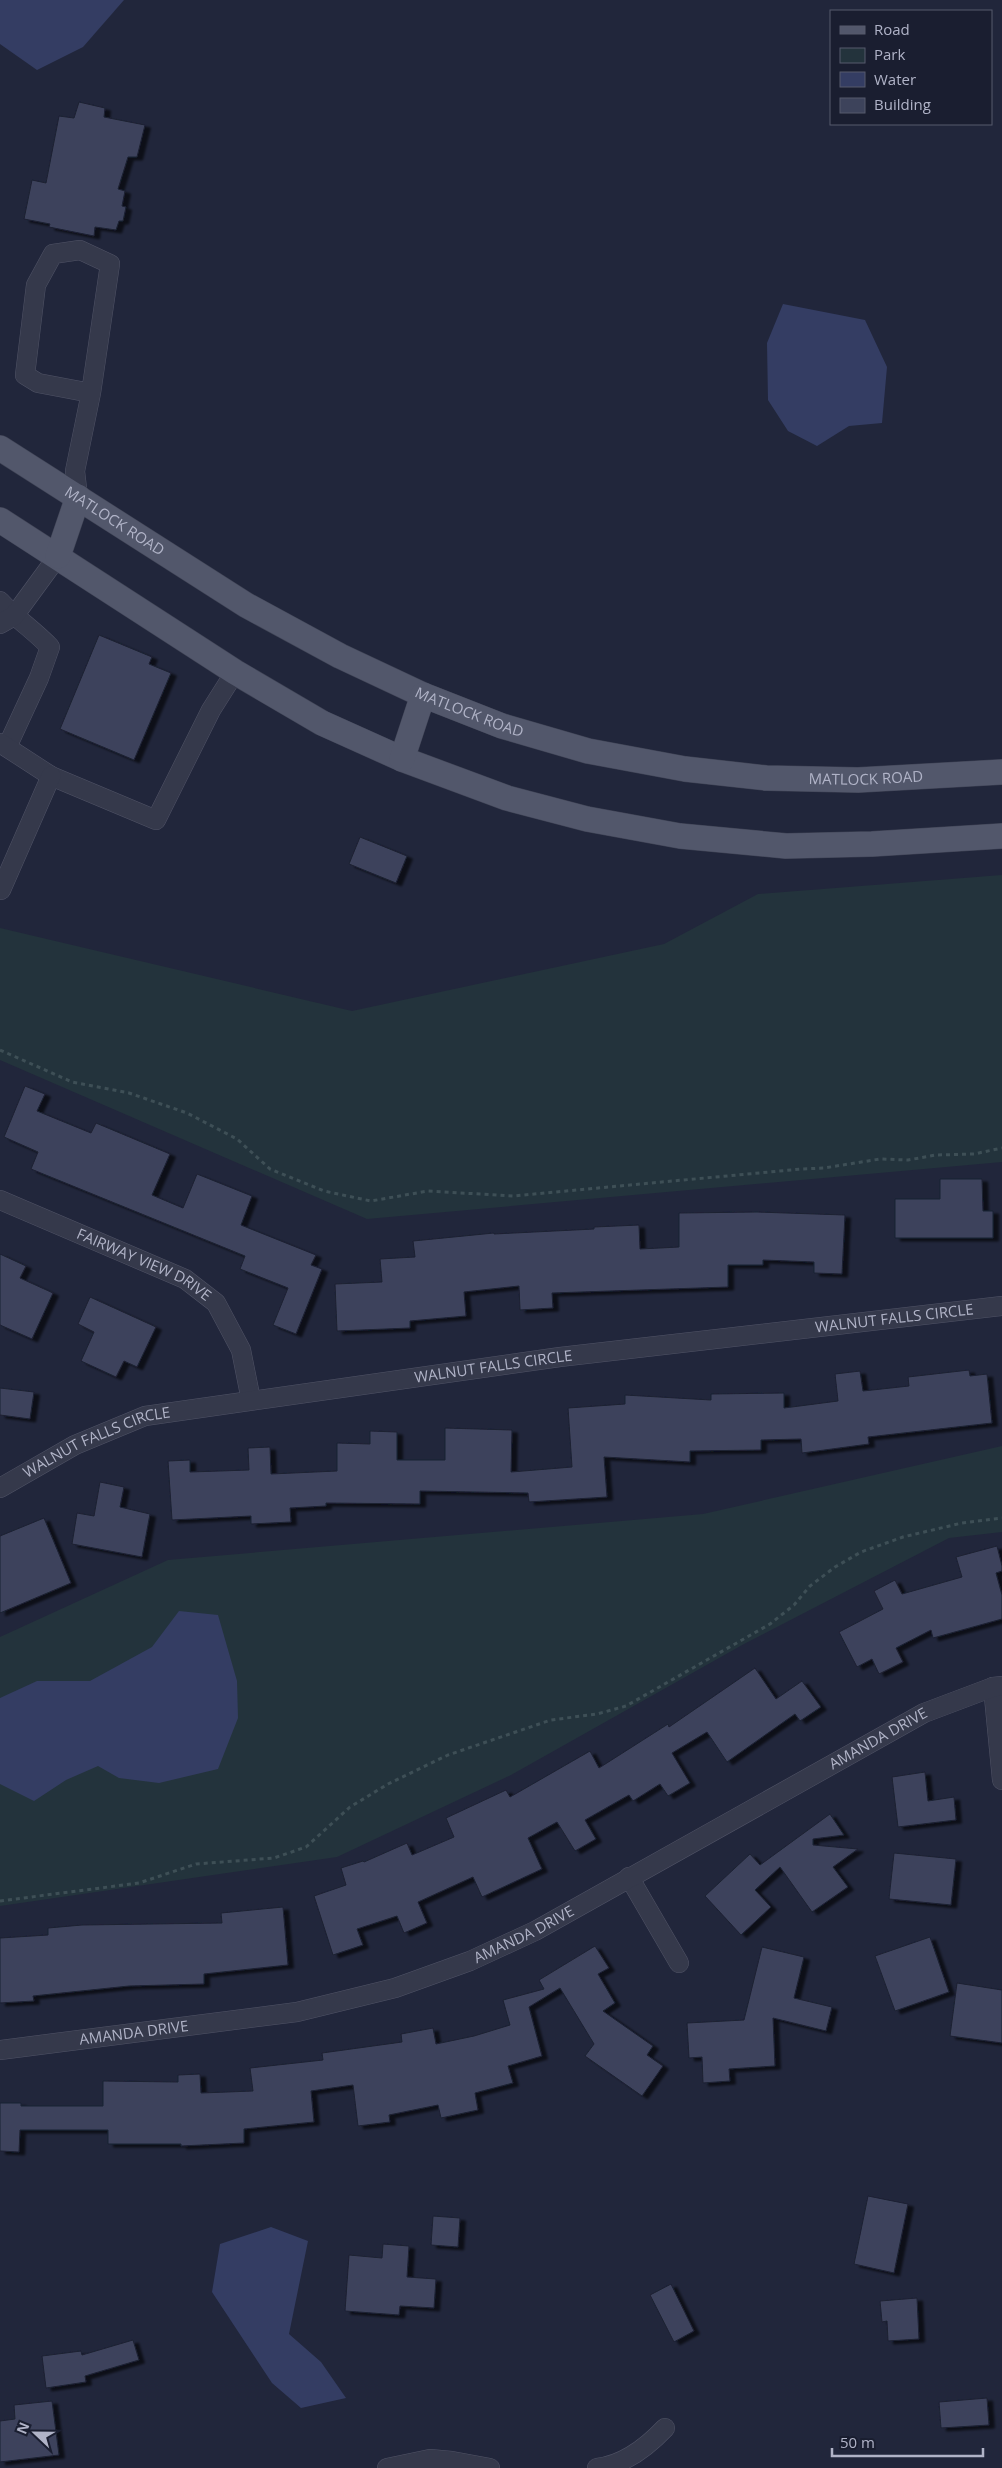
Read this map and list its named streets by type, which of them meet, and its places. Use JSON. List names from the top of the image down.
{
  "streets": {
    "main road": ["MATLOCK ROAD"],
    "street": ["FAIRWAY VIEW DRIVE", "WALNUT FALLS CIRCLE", "AMANDA DRIVE"]
  },
  "crossings": [
    ["FAIRWAY VIEW DRIVE", "WALNUT FALLS CIRCLE"]
  ],
  "legend": [
    "Road",
    "Park",
    "Water",
    "Building"
  ],
  "scale_bar": "50 m",
  "north": "left"
}
